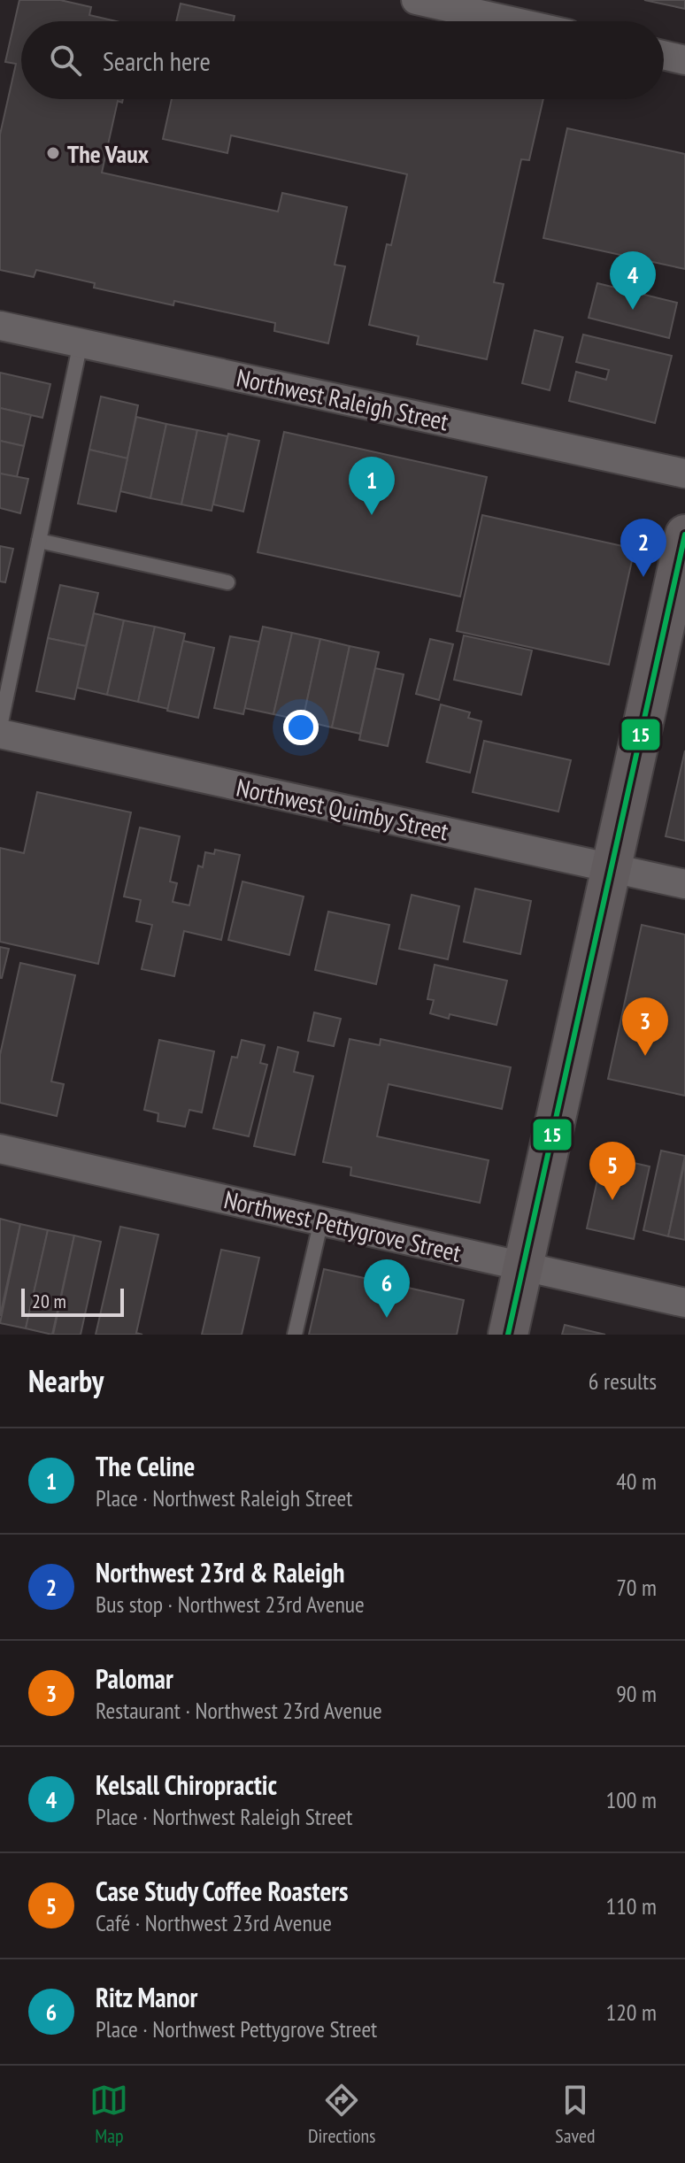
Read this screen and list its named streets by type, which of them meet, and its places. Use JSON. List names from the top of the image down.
{
  "streets": {
    "street": ["Northwest Raleigh Street", "Northwest Quimby Street", "Northwest Pettygrove Street"]
  },
  "places": ["The Vaux"],
  "lines": ["transit line 15"],
  "scale_bar": "20 m",
  "page": {
    "search": "Search here",
    "pins": [
      "4",
      "1",
      "2",
      "3",
      "5",
      "6"
    ],
    "scale": "20 m",
    "heading": ["Nearby", "6 results"],
    "list": [
      {
        "mark": "1",
        "name": "The Celine",
        "note": "Place · Northwest Raleigh Street",
        "value": "40 m"
      },
      {
        "mark": "2",
        "name": "Northwest 23rd & Raleigh",
        "note": "Bus stop · Northwest 23rd Avenue",
        "value": "70 m"
      },
      {
        "mark": "3",
        "name": "Palomar",
        "note": "Restaurant · Northwest 23rd Avenue",
        "value": "90 m"
      },
      {
        "mark": "4",
        "name": "Kelsall Chiropractic",
        "note": "Place · Northwest Raleigh Street",
        "value": "100 m"
      },
      {
        "mark": "5",
        "name": "Case Study Coffee Roasters",
        "note": "Café · Northwest 23rd Avenue",
        "value": "110 m"
      },
      {
        "mark": "6",
        "name": "Ritz Manor",
        "note": "Place · Northwest Pettygrove Street",
        "value": "120 m"
      }
    ],
    "nav": ["Map", "Directions", "Saved"]
  }
}
